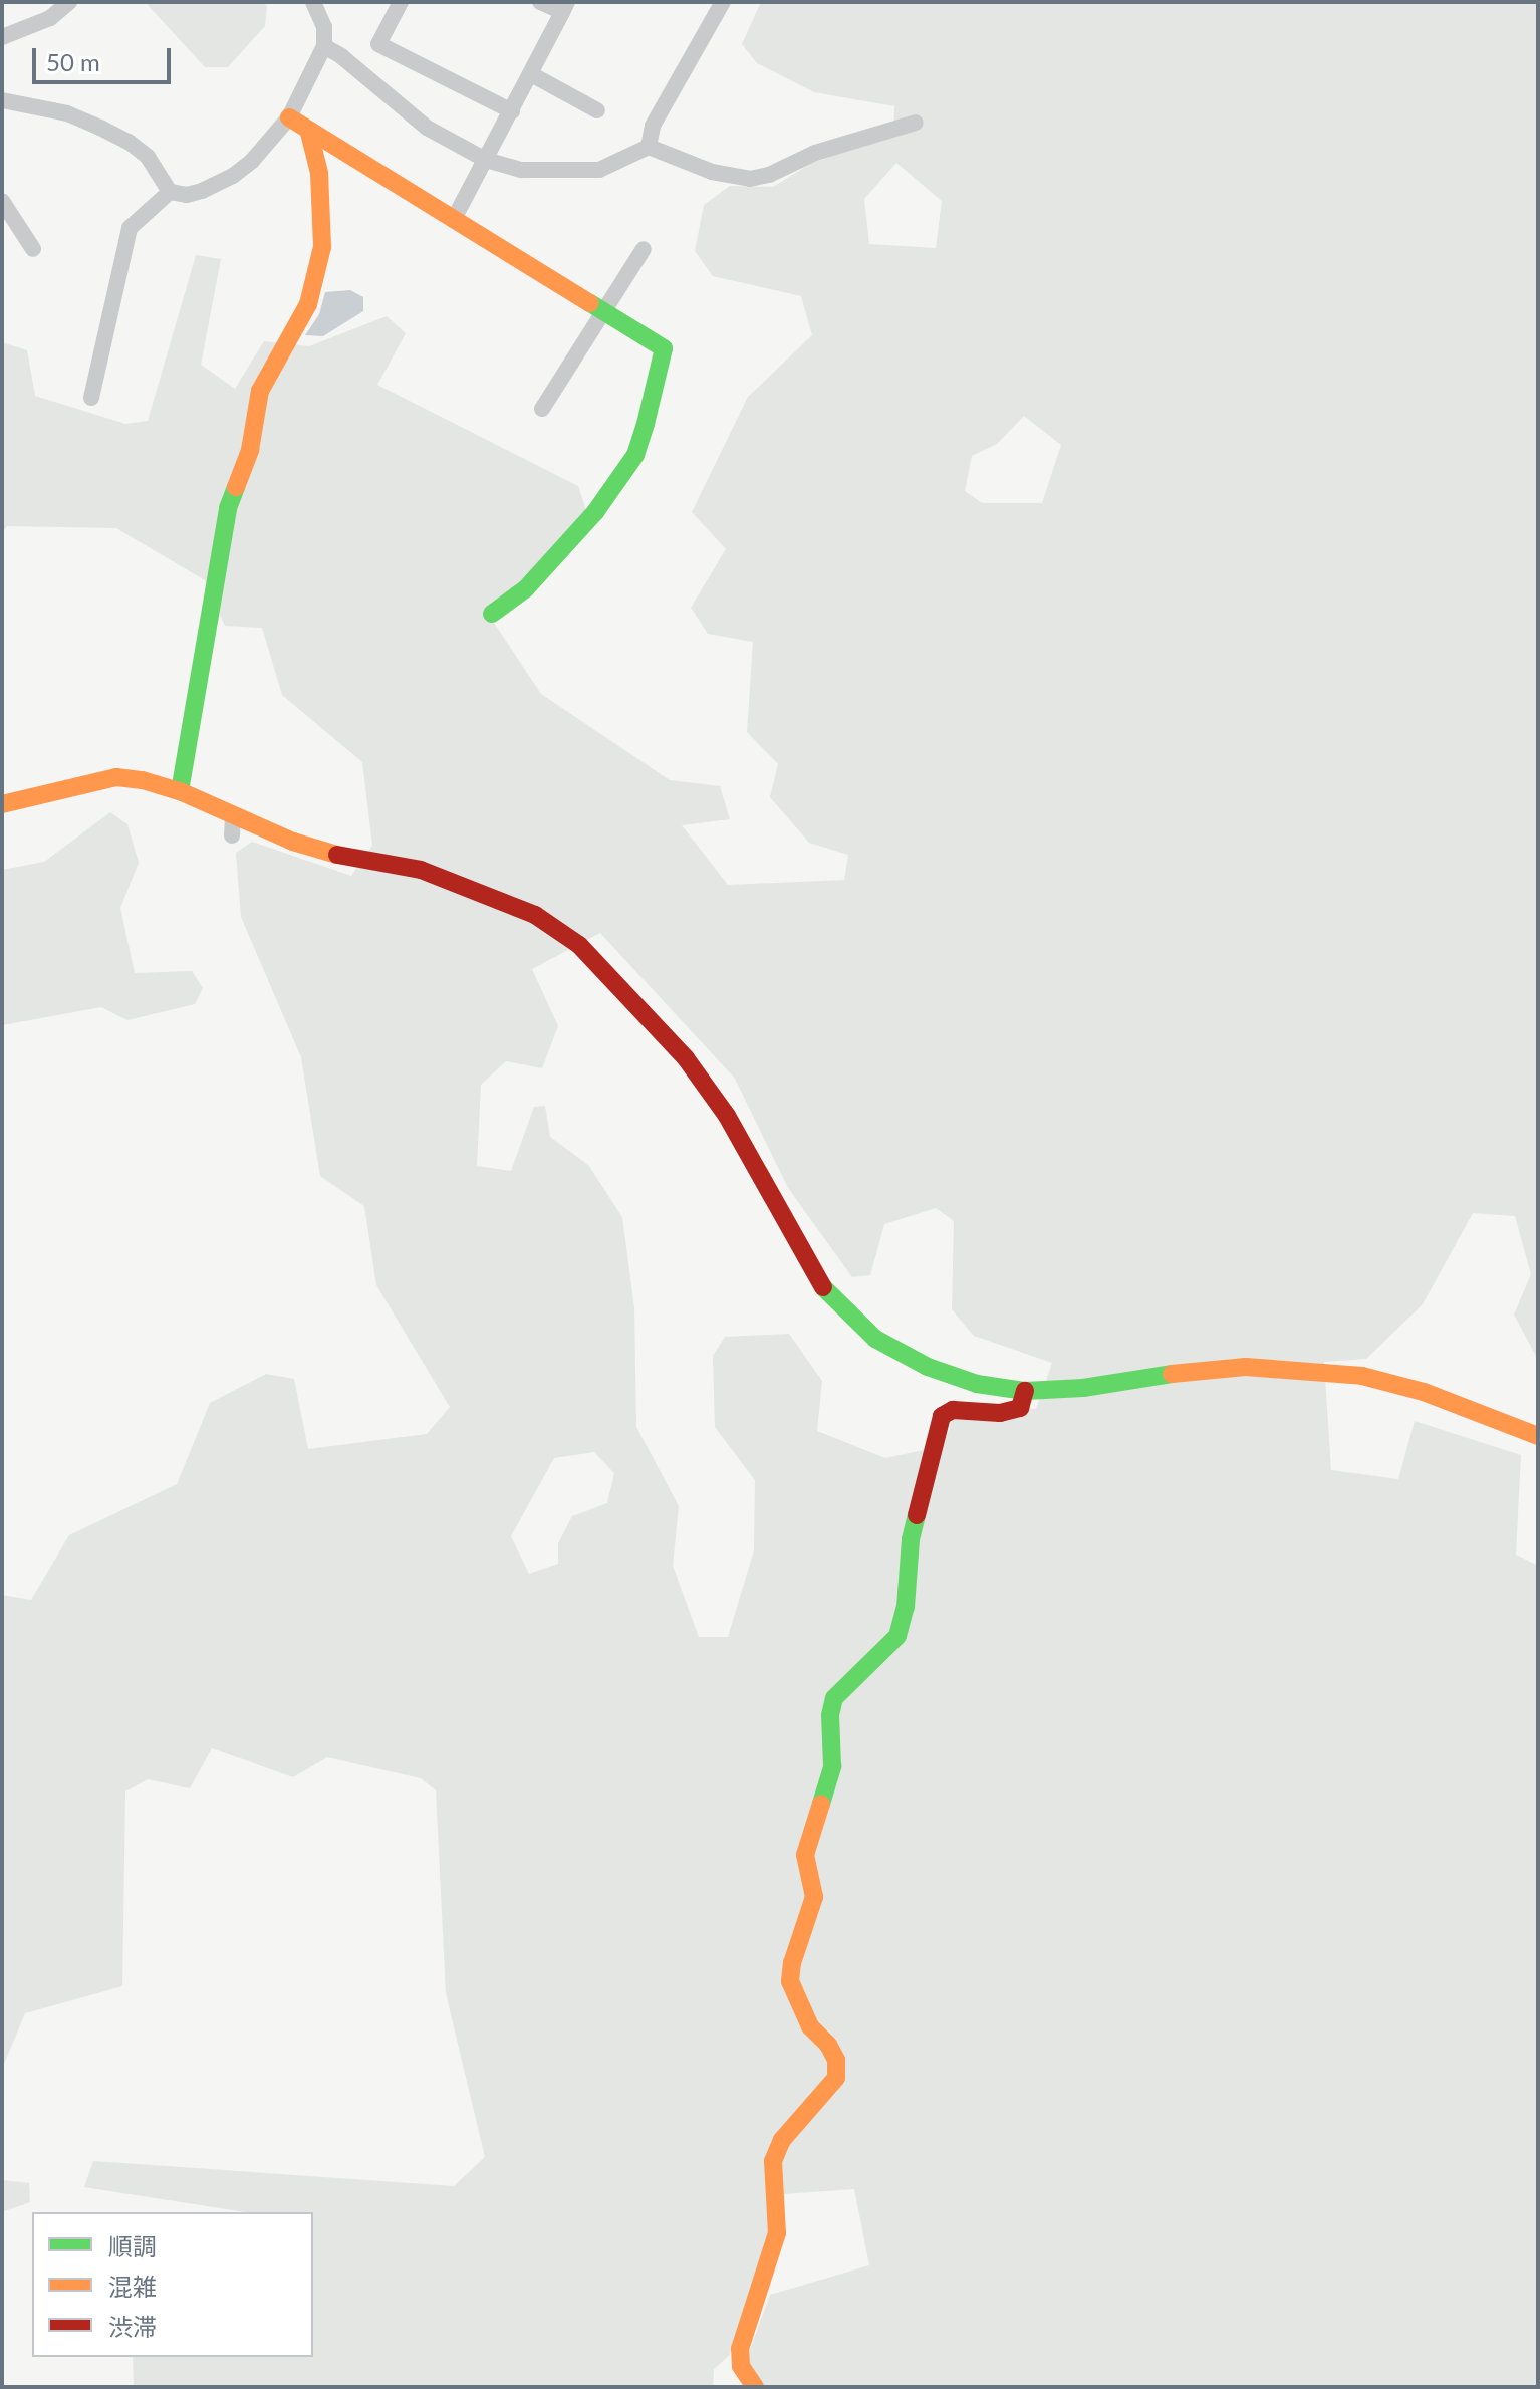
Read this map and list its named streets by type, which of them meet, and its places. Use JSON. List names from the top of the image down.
{
  "legend": ["順調", "混雑", "渋滞"],
  "scale_bar": "50 m"
}
